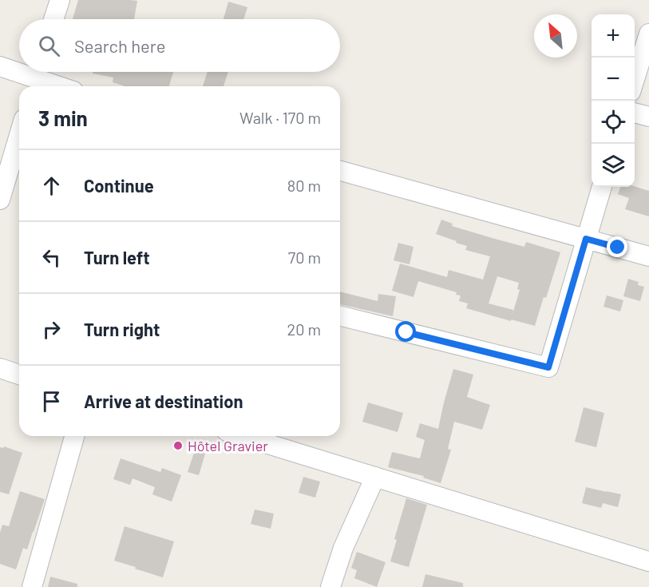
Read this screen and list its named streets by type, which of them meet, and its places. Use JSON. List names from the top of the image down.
{
  "places": ["Hôtel Gravier"],
  "north": "top left",
  "page": {
    "map_buttons": ["+", "−"],
    "search": "Search here",
    "heading": ["3 min", "Walk · 170 m"],
    "list": [
      ["Continue", "80 m"],
      ["Turn left", "70 m"],
      ["Turn right", "20 m"],
      "Arrive at destination"
    ]
  }
}
